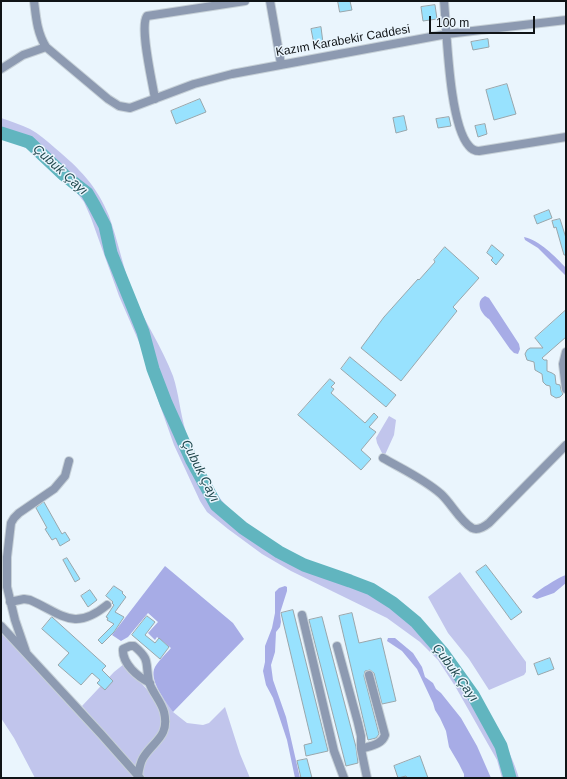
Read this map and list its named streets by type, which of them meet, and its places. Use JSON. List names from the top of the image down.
{
  "streets": {
    "street": ["Kazım Karabekir Caddesi"]
  },
  "water": ["Çubuk Çayı"],
  "scale_bar": "100 m"
}
